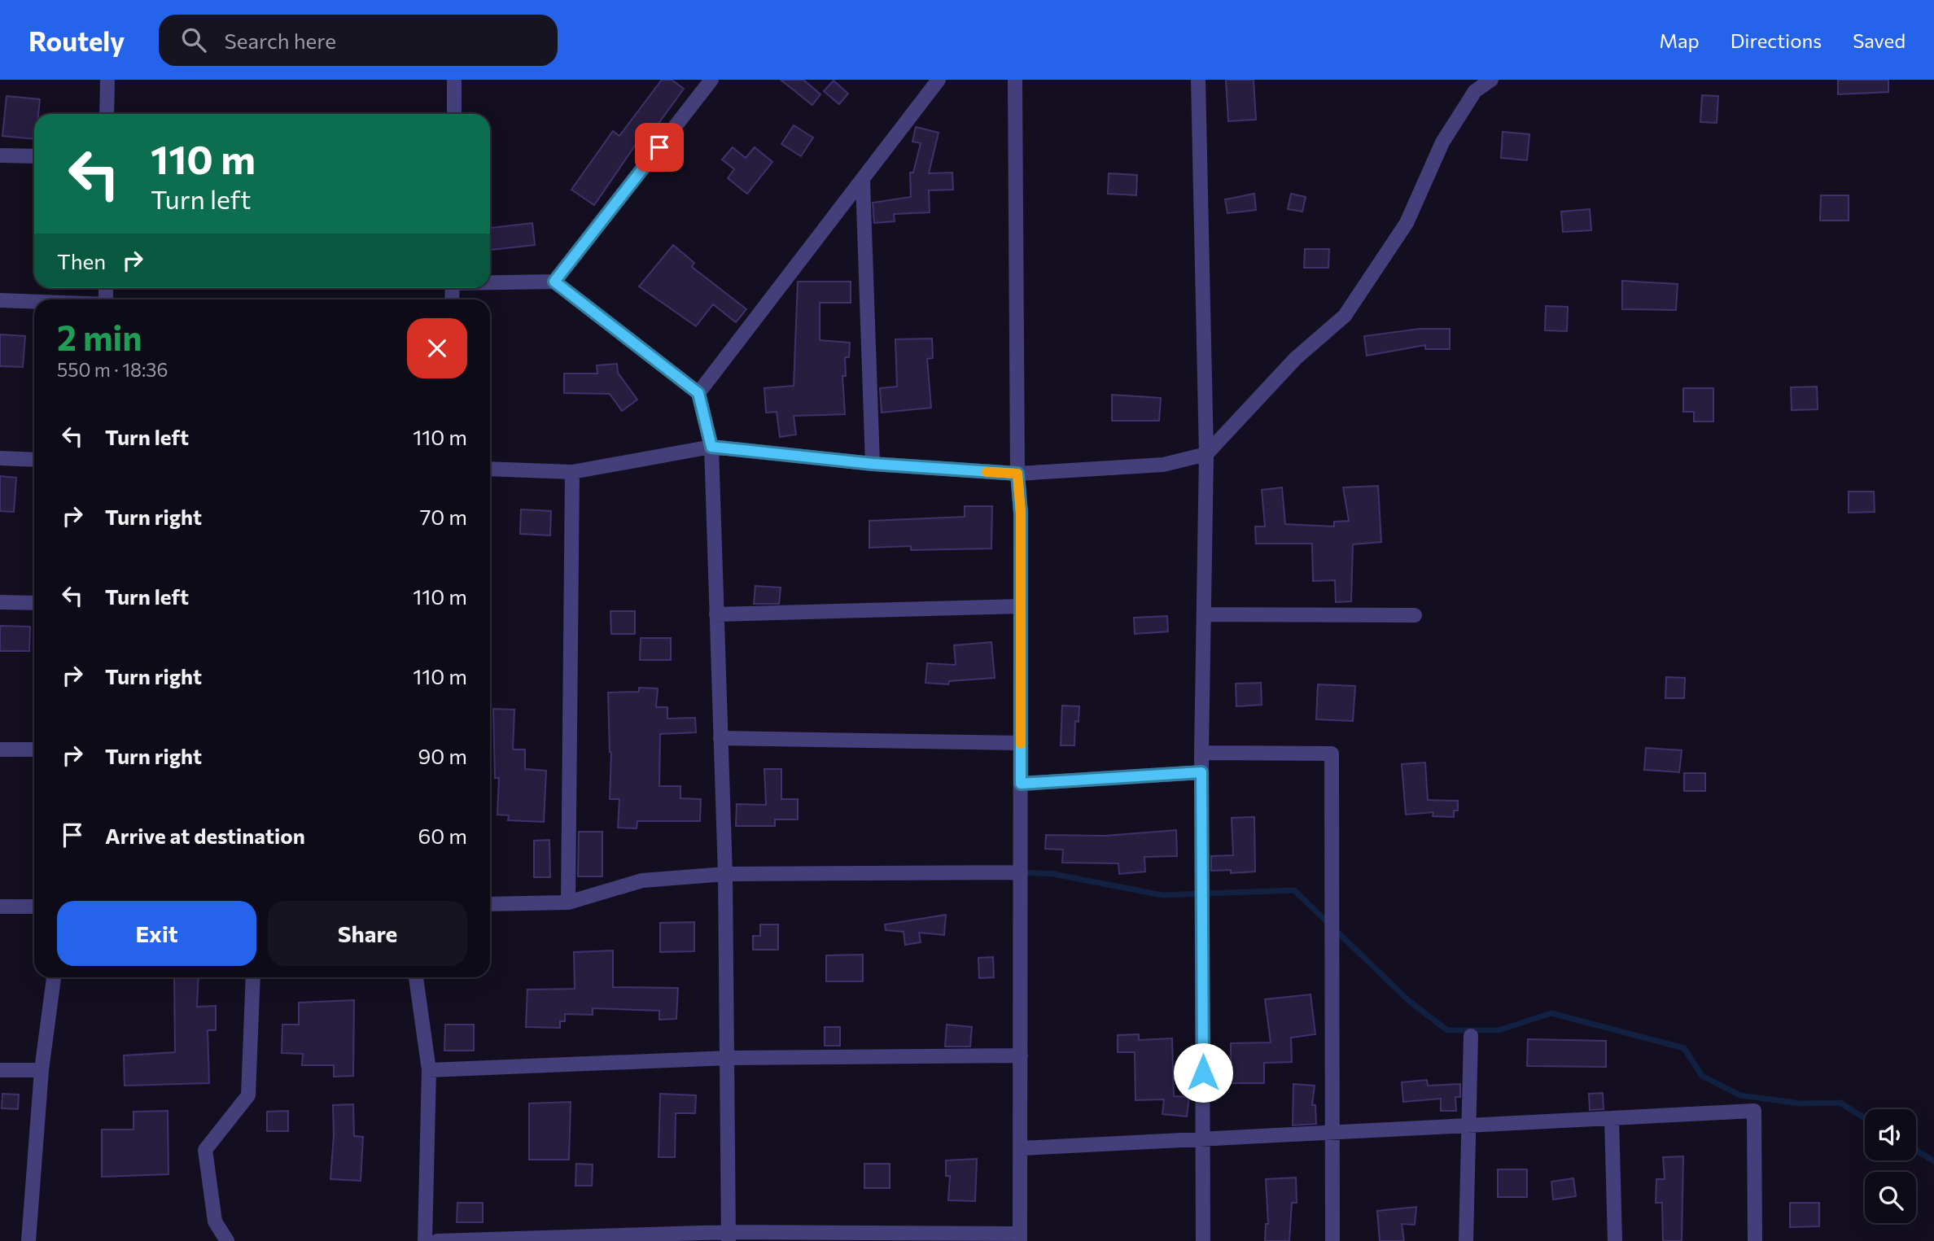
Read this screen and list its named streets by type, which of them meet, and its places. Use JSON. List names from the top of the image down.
{
  "page": {
    "header": "Routely",
    "search": "Search here",
    "nav": ["Map", "Directions", "Saved"],
    "turn": ["110 m", "Turn left"],
    "then": "Then",
    "heading": ["2 min", "550 m · 18:36"],
    "list": [
      {
        "name": "Turn left",
        "value": "110 m"
      },
      {
        "name": "Turn right",
        "value": "70 m"
      },
      {
        "name": "Turn left",
        "value": "110 m"
      },
      {
        "name": "Turn right",
        "value": "110 m"
      },
      {
        "name": "Turn right",
        "value": "90 m"
      },
      {
        "name": "Arrive at destination",
        "value": "60 m"
      }
    ],
    "buttons": ["Exit", "Share"]
  }
}
